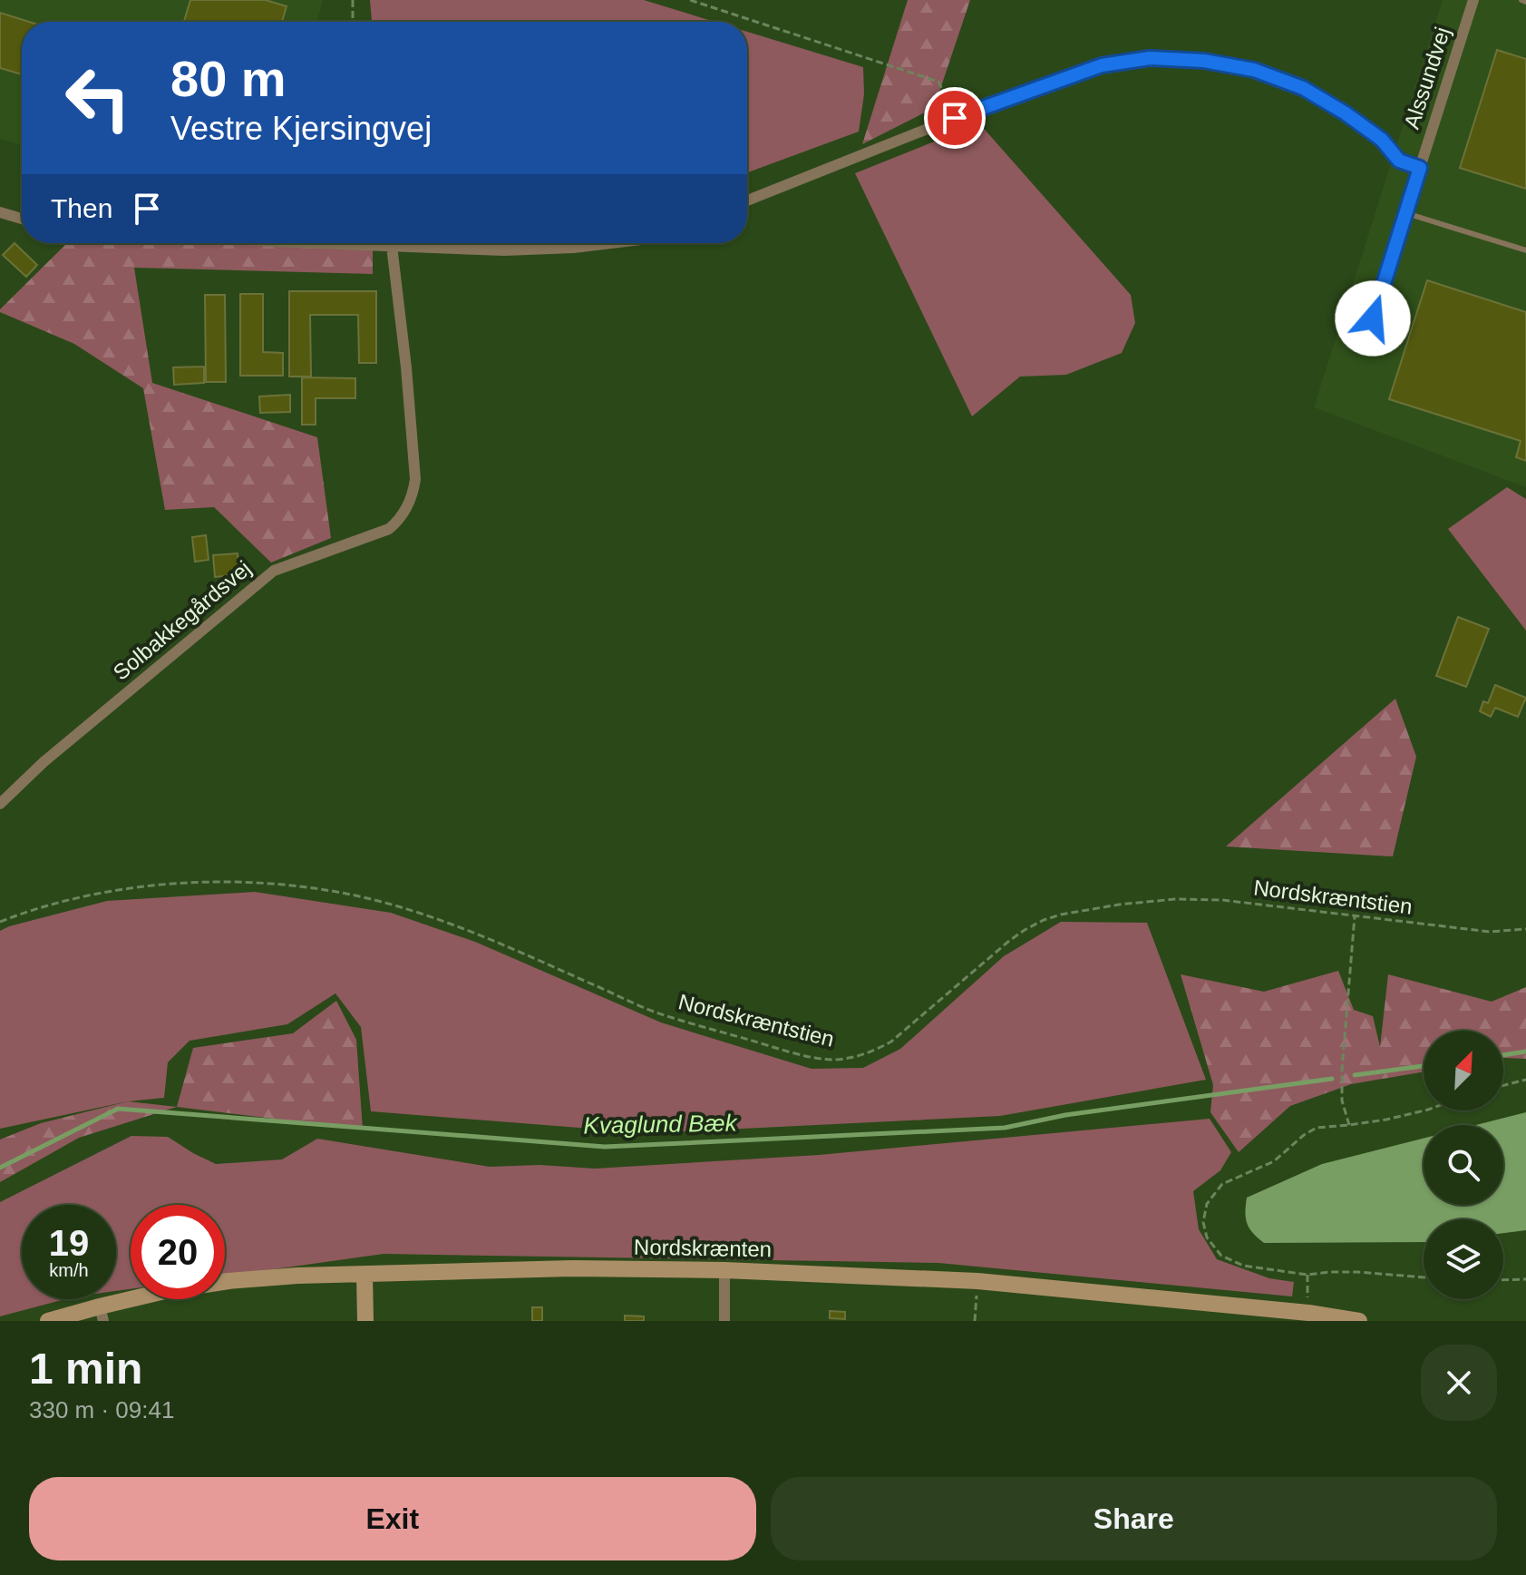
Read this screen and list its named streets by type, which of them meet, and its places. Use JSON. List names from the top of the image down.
{
  "streets": {
    "street": ["Alssundvej", "Solbakkegårdsvej", "Nordskrænten"],
    "path": ["Nordskræntstien"]
  },
  "water": ["Kvaglund Bæk"],
  "north": "top right",
  "page": {
    "turn": ["80 m", "Vestre Kjersingvej"],
    "then": "Then",
    "speed": "19 km/h",
    "limit": "20",
    "heading": ["1 min", "330 m · 09:41"],
    "buttons": ["Exit", "Share"]
  }
}
